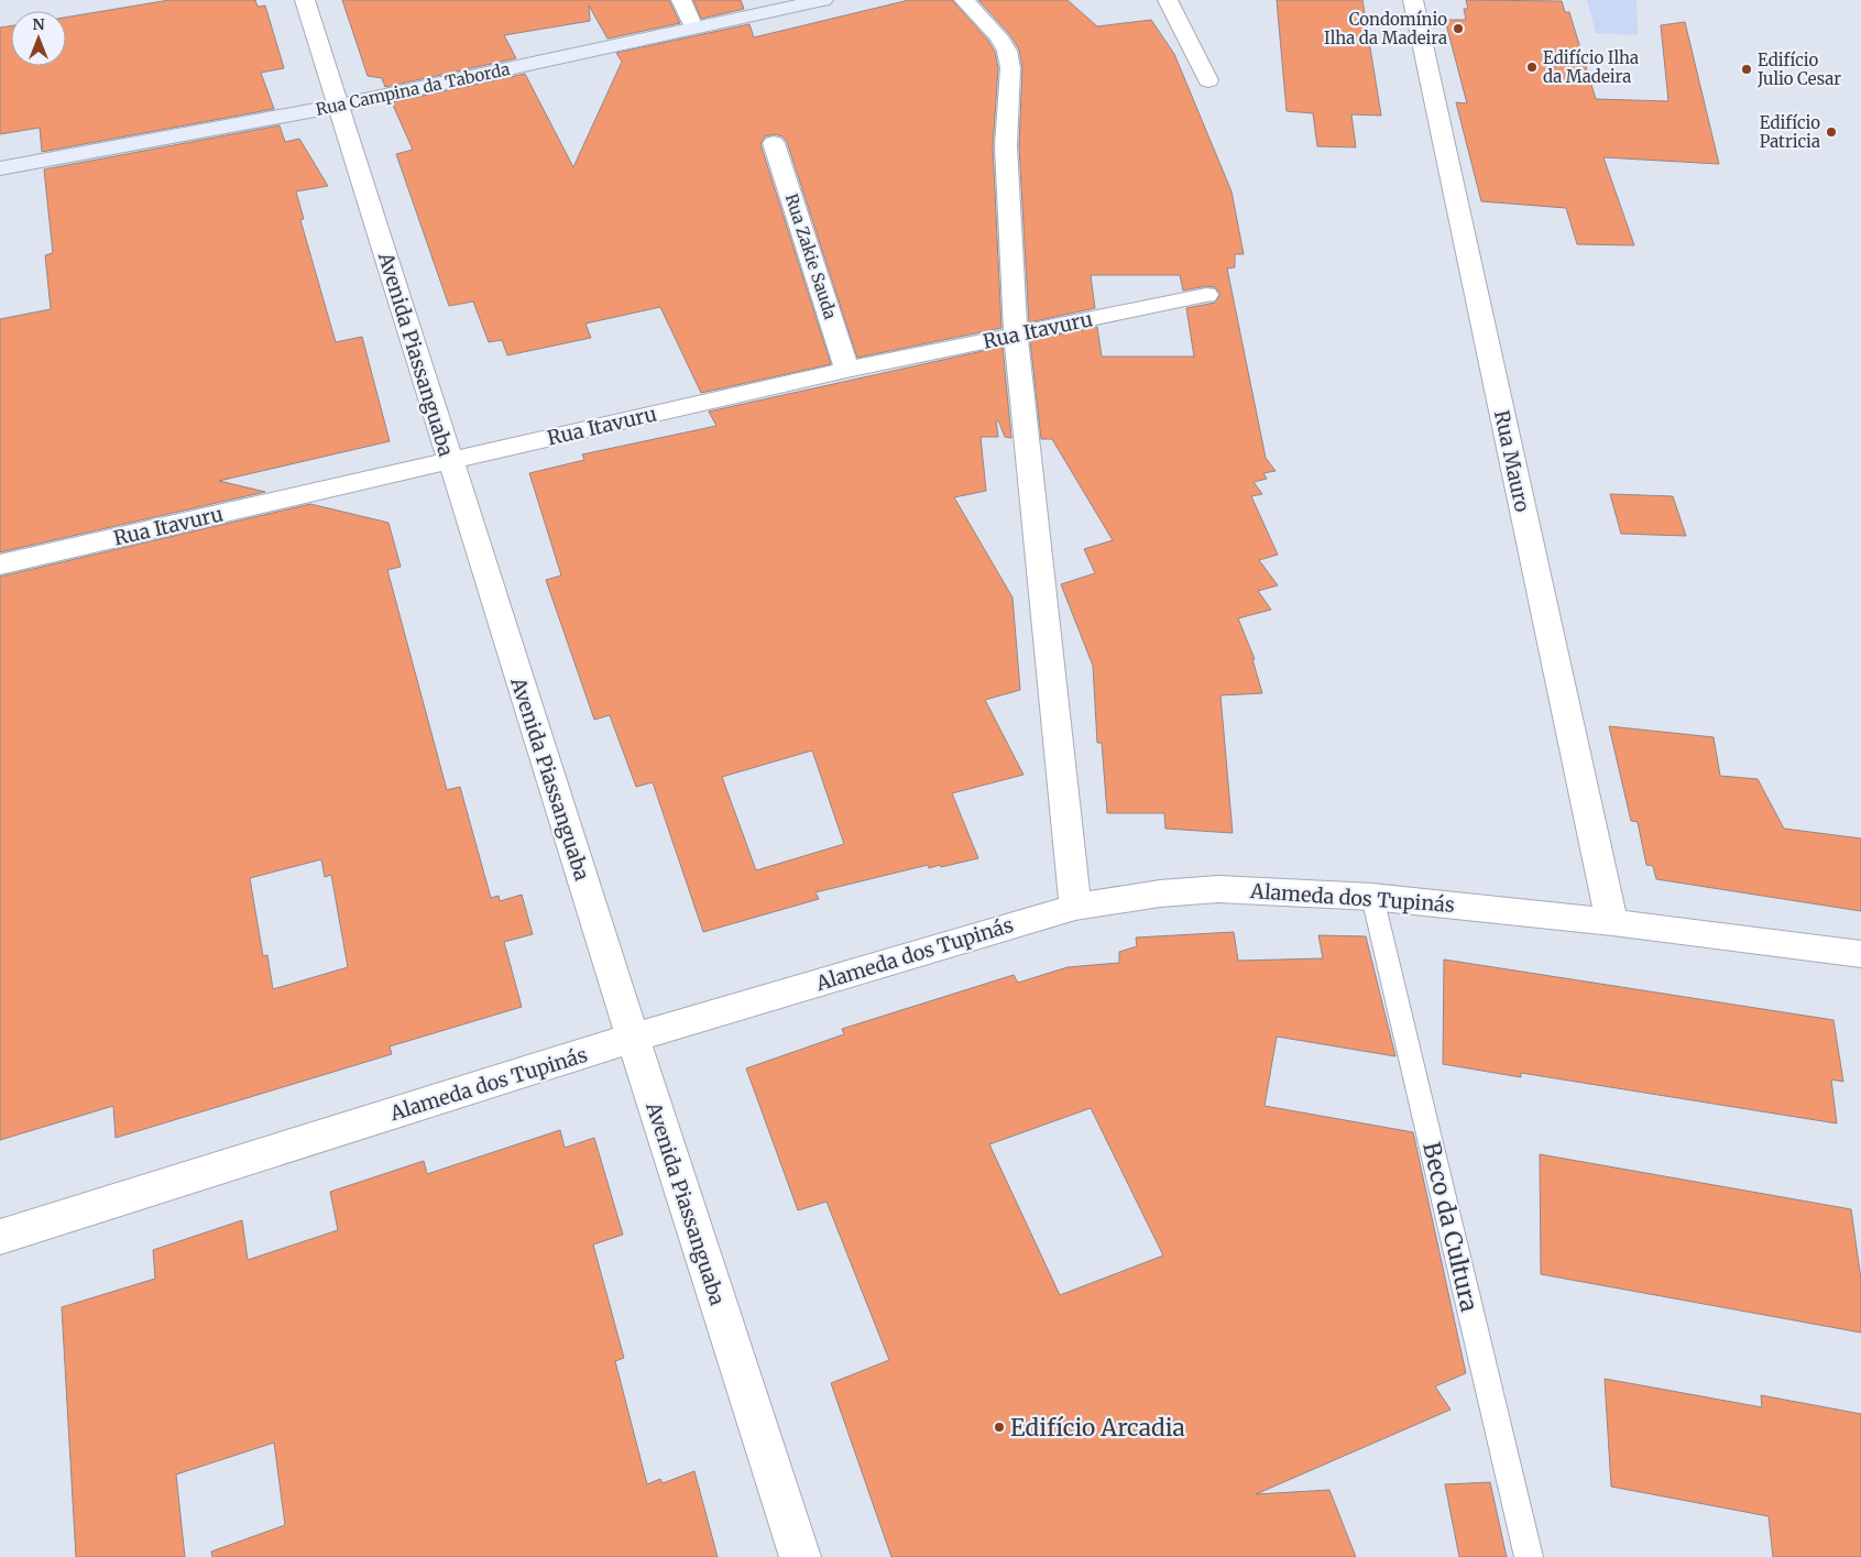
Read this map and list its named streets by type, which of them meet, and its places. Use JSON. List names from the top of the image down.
{
  "streets": {
    "street": [
      "Rua Campina da Taborda",
      "Rua Zakie Sauda",
      "Rua Itavuru",
      "Avenida Piassanguaba",
      "Rua Mauro",
      "Alameda dos Tupinás"
    ],
    "lane": ["Beco da Cultura"]
  },
  "crossings": [
    ["Rua Campina da Taborda", "Avenida Piassanguaba"],
    ["Rua Zakie Sauda", "Rua Itavuru"],
    ["Rua Itavuru", "Avenida Piassanguaba"],
    ["Avenida Piassanguaba", "Alameda dos Tupinás"],
    ["Rua Mauro", "Alameda dos Tupinás"],
    ["Alameda dos Tupinás", "Beco da Cultura"]
  ],
  "places": [
    "Condomínio Ilha da Madeira",
    "Edifício Ilha da Madeira",
    "Edifício Julio Cesar",
    "Edifício Patricia",
    "Edifício Arcadia"
  ],
  "north": "top"
}
